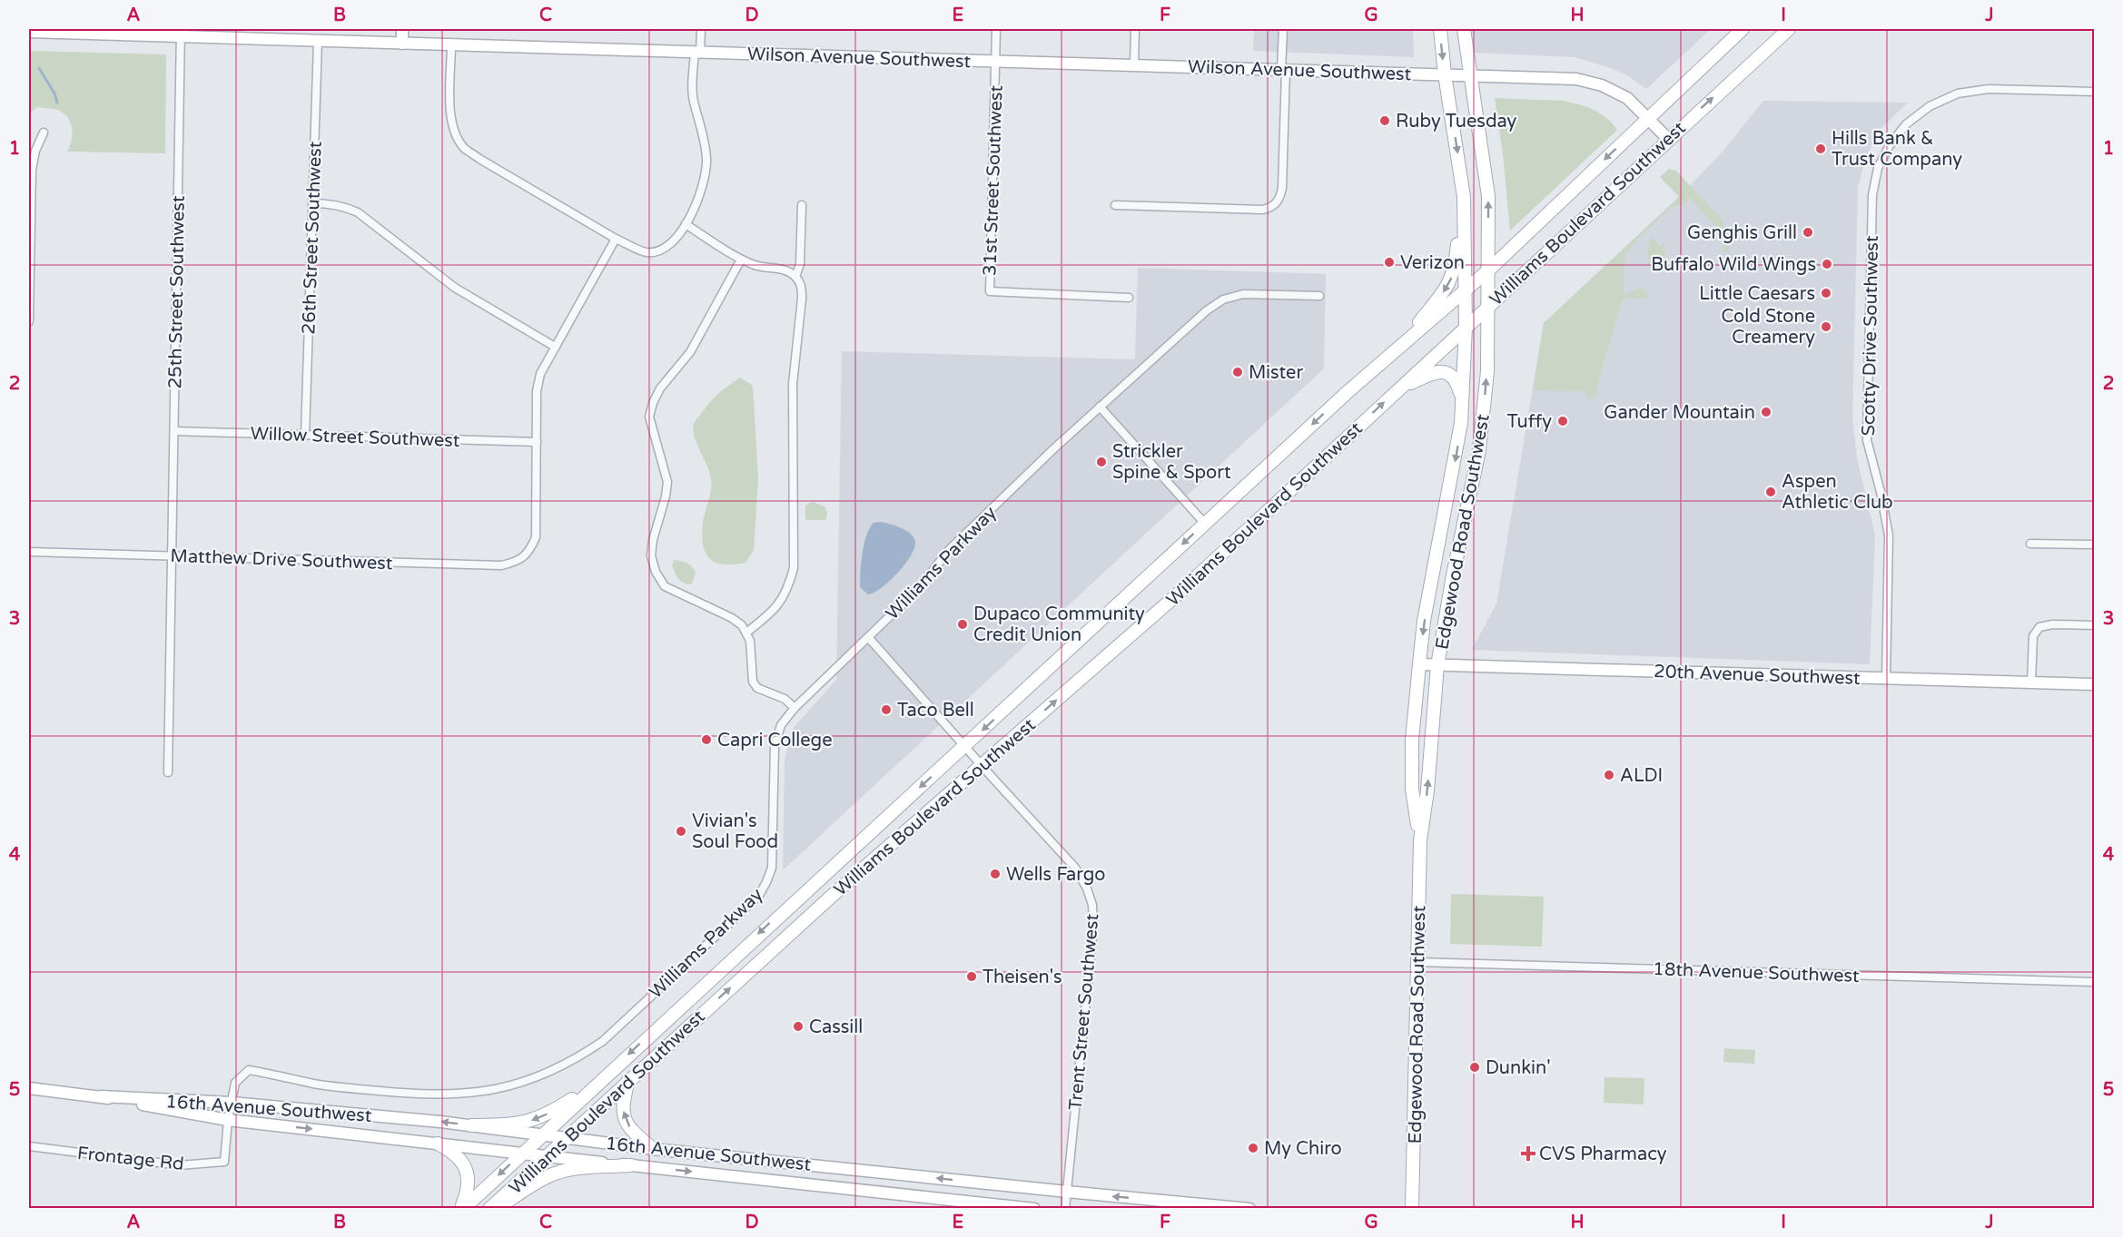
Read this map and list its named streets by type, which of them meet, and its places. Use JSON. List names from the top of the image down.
{
  "streets": {
    "main road": [
      "Wilson Avenue Southwest",
      "Williams Boulevard Southwest",
      "Edgewood Road Southwest",
      "20th Avenue Southwest",
      "16th Avenue Southwest"
    ],
    "street": [
      "31st Street Southwest",
      "26th Street Southwest",
      "25th Street Southwest",
      "Scotty Drive Southwest",
      "Willow Street Southwest",
      "Matthew Drive Southwest",
      "Williams Parkway",
      "18th Avenue Southwest",
      "Trent Street Southwest",
      "Frontage Rd"
    ]
  },
  "crossings": [
    ["Wilson Avenue Southwest", "31st Street Southwest"],
    ["Wilson Avenue Southwest", "Williams Boulevard Southwest"],
    ["Wilson Avenue Southwest", "26th Street Southwest"],
    ["Wilson Avenue Southwest", "25th Street Southwest"],
    ["Wilson Avenue Southwest", "Edgewood Road Southwest"],
    ["Williams Boulevard Southwest", "Edgewood Road Southwest"],
    ["Williams Boulevard Southwest", "Trent Street Southwest"],
    ["Williams Boulevard Southwest", "16th Avenue Southwest"],
    ["26th Street Southwest", "Willow Street Southwest"],
    ["25th Street Southwest", "Willow Street Southwest"],
    ["25th Street Southwest", "Matthew Drive Southwest"],
    ["Scotty Drive Southwest", "20th Avenue Southwest"],
    ["Willow Street Southwest", "Matthew Drive Southwest"],
    ["Edgewood Road Southwest", "20th Avenue Southwest"],
    ["Edgewood Road Southwest", "18th Avenue Southwest"],
    ["Williams Parkway", "Trent Street Southwest"],
    ["Williams Parkway", "16th Avenue Southwest"],
    ["Williams Parkway", "Frontage Rd"],
    ["Trent Street Southwest", "16th Avenue Southwest"],
    ["16th Avenue Southwest", "Frontage Rd"]
  ],
  "places": {
    "other": [
      "Ruby Tuesday",
      "Hills Bank & Trust Company",
      "Genghis Grill",
      "Verizon",
      "Buffalo Wild Wings",
      "Little Caesars",
      "Cold Stone Creamery",
      "Mister",
      "Gander Mountain",
      "Tuffy",
      "Strickler Spine & Sport",
      "Aspen Athletic Club",
      "Dupaco Community Credit Union",
      "Taco Bell",
      "Capri College",
      "ALDI",
      "Vivian's Soul Food",
      "Wells Fargo",
      "Theisen's",
      "Cassill",
      "Dunkin'",
      "My Chiro"
    ],
    "health": ["CVS Pharmacy"]
  },
  "grid": {
    "columns": [
      "A",
      "B",
      "C",
      "D",
      "E",
      "F",
      "G",
      "H",
      "I",
      "J"
    ],
    "rows": [
      "1",
      "2",
      "3",
      "4",
      "5"
    ]
  }
}
